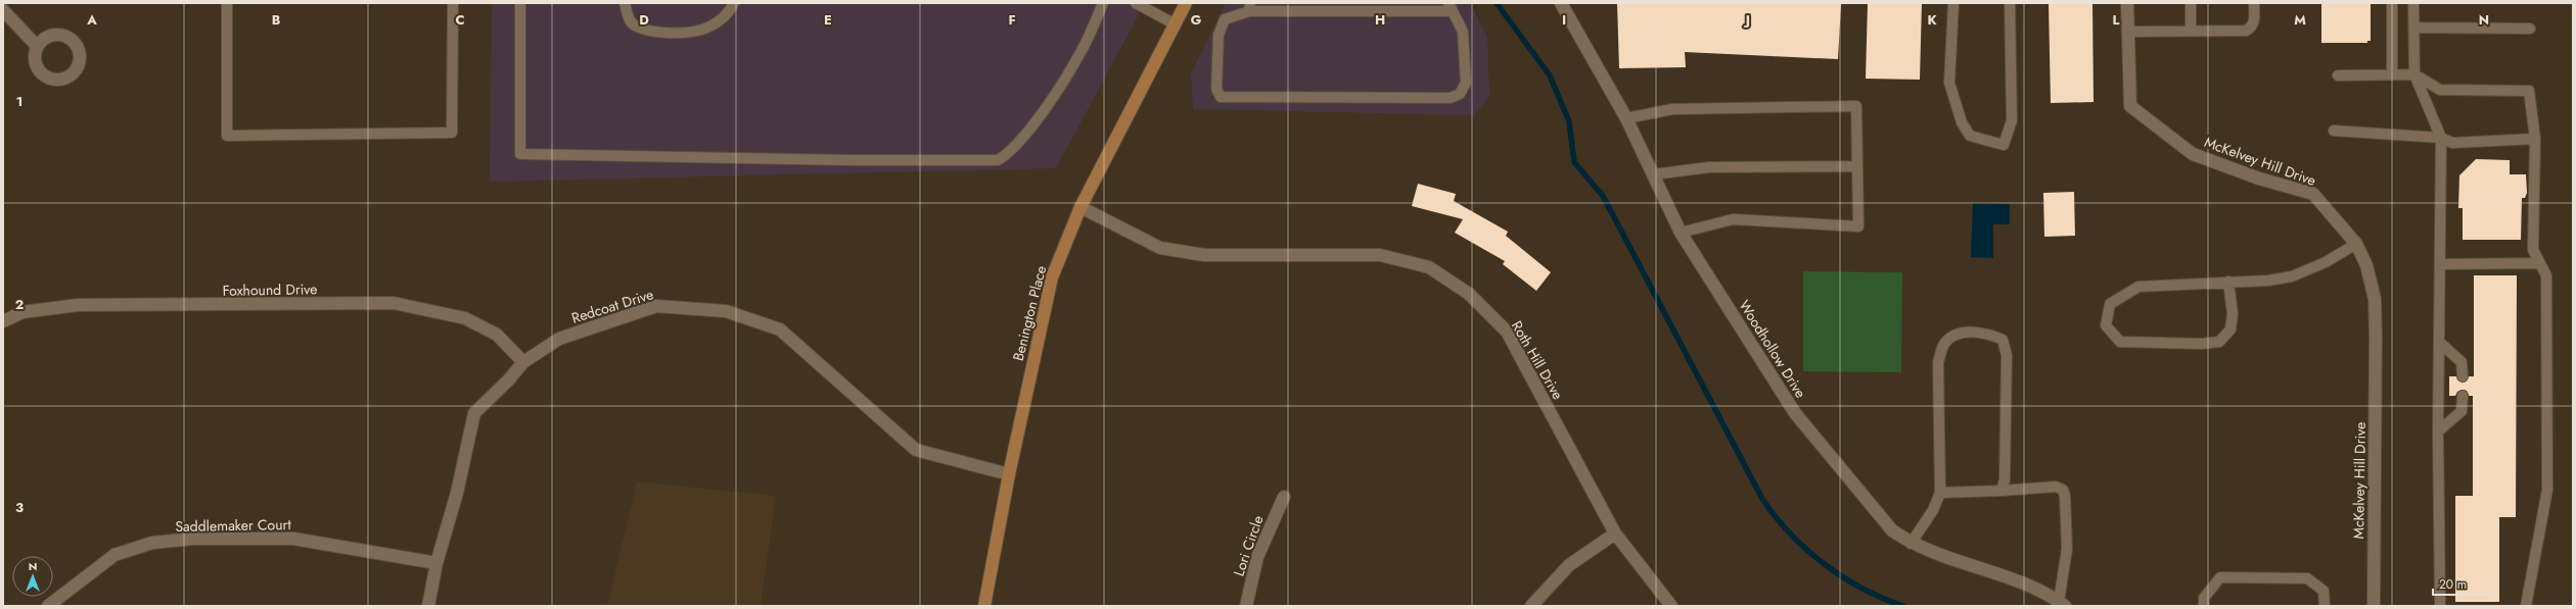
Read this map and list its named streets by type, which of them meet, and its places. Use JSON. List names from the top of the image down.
{
  "streets": {
    "main road": ["Benington Place"],
    "street": [
      "McKelvey Hill Drive",
      "Foxhound Drive",
      "Redcoat Drive",
      "Woodhollow Drive",
      "Roth Hill Drive",
      "Saddlemaker Court",
      "Lori Circle"
    ]
  },
  "crossings": [
    ["Foxhound Drive", "Redcoat Drive"],
    ["Redcoat Drive", "Benington Place"],
    ["Redcoat Drive", "Saddlemaker Court"],
    ["Benington Place", "Roth Hill Drive"]
  ],
  "scale_bar": "20 m",
  "north": "top",
  "grid": {
    "columns": [
      "A",
      "B",
      "C",
      "D",
      "E",
      "F",
      "G",
      "H",
      "I",
      "J",
      "K",
      "L",
      "M",
      "N"
    ],
    "rows": ["1", "2", "3"]
  }
}
